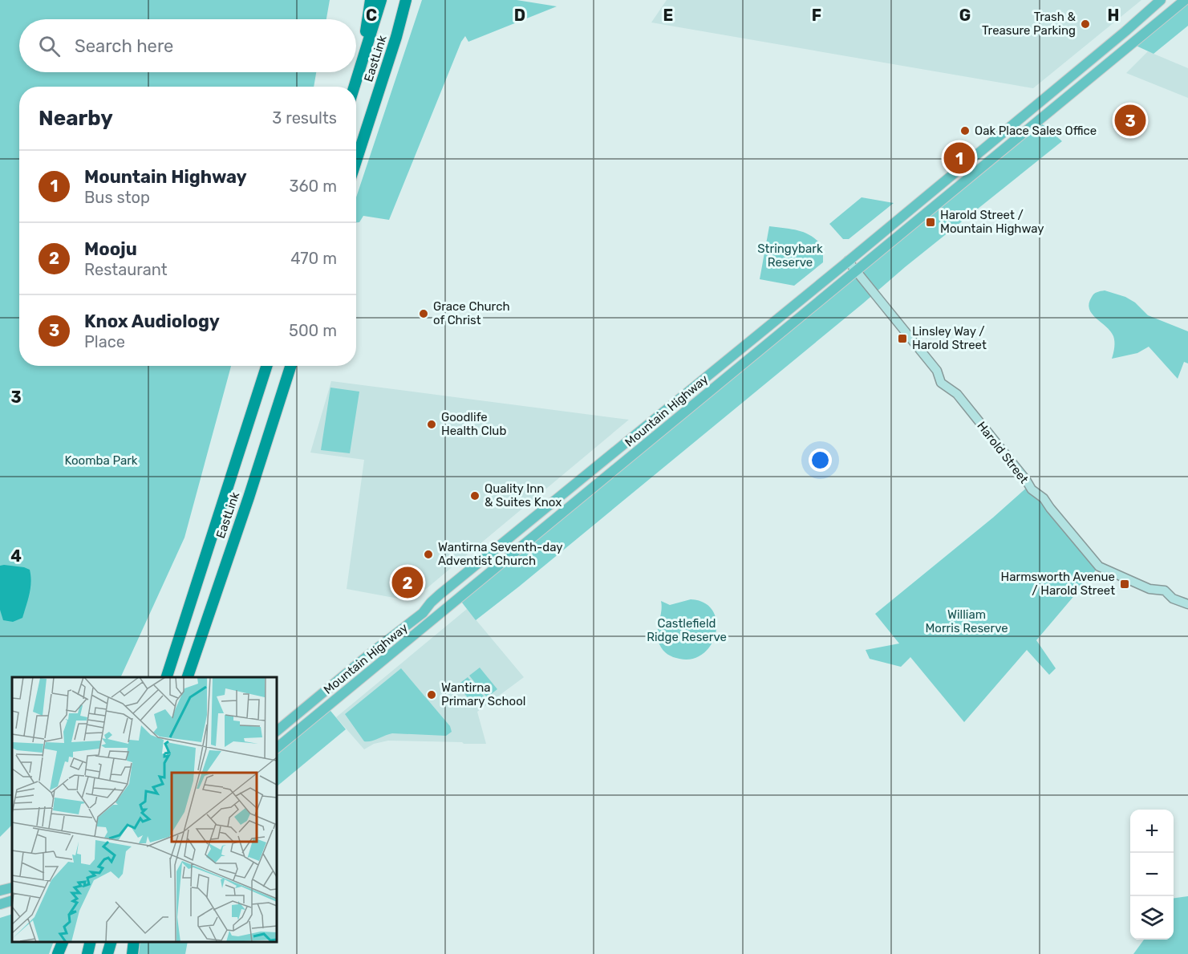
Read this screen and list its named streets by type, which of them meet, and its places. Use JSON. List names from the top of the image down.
{
  "streets": {
    "highway": ["EastLink"],
    "main road": ["Mountain Highway"],
    "street": ["Harold Street"]
  },
  "crossings": [
    ["Mountain Highway", "Harold Street"]
  ],
  "parks": [
    "Stringybark Reserve",
    "Koomba Park",
    "William Morris Reserve",
    "Castlefield Ridge Reserve"
  ],
  "places": {
    "other": [
      "Trash & Treasure Parking",
      "Oak Place Sales Office",
      "Grace Church of Christ",
      "Goodlife Health Club",
      "Quality Inn & Suites Knox",
      "Wantirna Seventh-day Adventist Church",
      "Wantirna Primary School"
    ],
    "transit": ["Harold Street / Mountain Highway", "Linsley Way / Harold Street", "Harmsworth Avenue / Harold Street"]
  },
  "page": {
    "search": "Search here",
    "heading": ["Nearby", "3 results"],
    "pins": ["3", "1", "2"],
    "list": [
      {
        "mark": "1",
        "name": "Mountain Highway",
        "note": "Bus stop",
        "value": "360 m"
      },
      {
        "mark": "2",
        "name": "Mooju",
        "note": "Restaurant",
        "value": "470 m"
      },
      {
        "mark": "3",
        "name": "Knox Audiology",
        "note": "Place",
        "value": "500 m"
      }
    ],
    "map_buttons": ["+", "−"]
  },
  "grid": {
    "columns": [
      "C",
      "D",
      "E",
      "F",
      "G",
      "H"
    ],
    "rows": ["3", "4"]
  }
}
